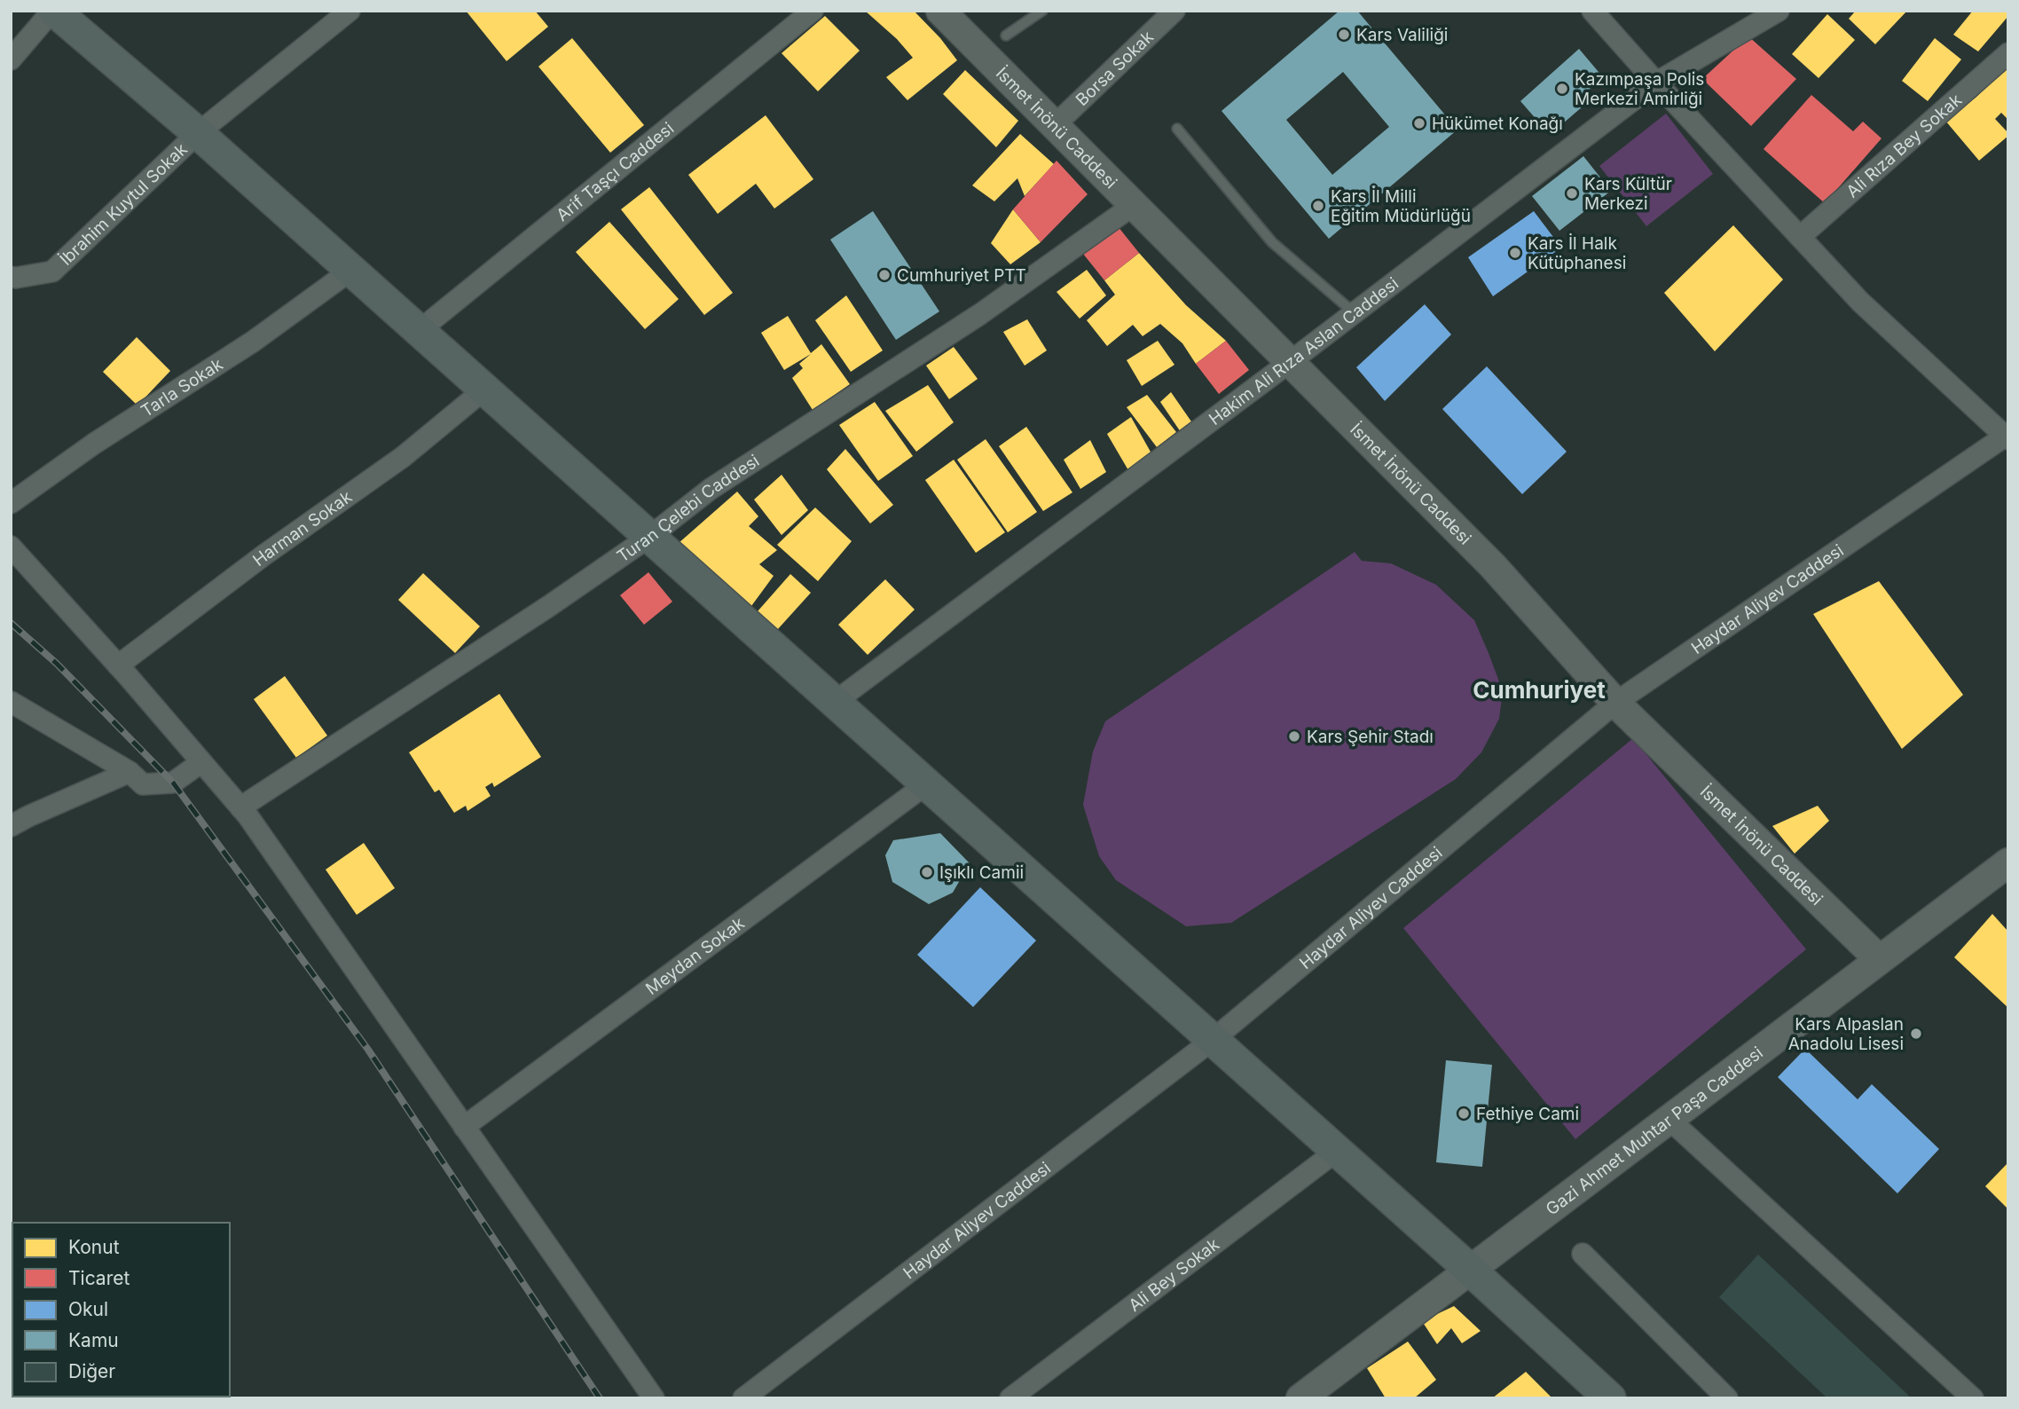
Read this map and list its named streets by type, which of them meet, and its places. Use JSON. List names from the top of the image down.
{
  "streets": {
    "main road": ["İsmet İnönü Caddesi", "Gazi Ahmet Muhtar Paşa Caddesi"],
    "street": [
      "Borsa Sokak",
      "Ali Rıza Bey Sokak",
      "Arif Taşçı Caddesi",
      "İbrahim Kuytul Sokak",
      "Hakim Ali Rıza Aslan Caddesi",
      "Tarla Sokak",
      "Turan Çelebi Caddesi",
      "Harman Sokak",
      "Haydar Aliyev Caddesi",
      "Meydan Sokak",
      "Ali Bey Sokak"
    ]
  },
  "crossings": [
    ["Borsa Sokak", "İsmet İnönü Caddesi"],
    ["İsmet İnönü Caddesi", "Hakim Ali Rıza Aslan Caddesi"],
    ["İsmet İnönü Caddesi", "Turan Çelebi Caddesi"],
    ["İsmet İnönü Caddesi", "Haydar Aliyev Caddesi"],
    ["İsmet İnönü Caddesi", "Gazi Ahmet Muhtar Paşa Caddesi"]
  ],
  "districts": ["Cumhuriyet"],
  "places": [
    "Kars Valiliği",
    "Kazımpaşa Polis Merkezi Amirliği",
    "Hükümet Konağı",
    "Kars Kültür Merkezi",
    "Kars İl Milli Eğitim Müdürlüğü",
    "Kars İl Halk Kütüphanesi",
    "Cumhuriyet PTT",
    "Kars Şehir Stadı",
    "Işıklı Camii",
    "Kars Alpaslan Anadolu Lisesi",
    "Fethiye Cami"
  ],
  "legend": [
    "Konut",
    "Ticaret",
    "Okul",
    "Kamu",
    "Diğer"
  ]
}
